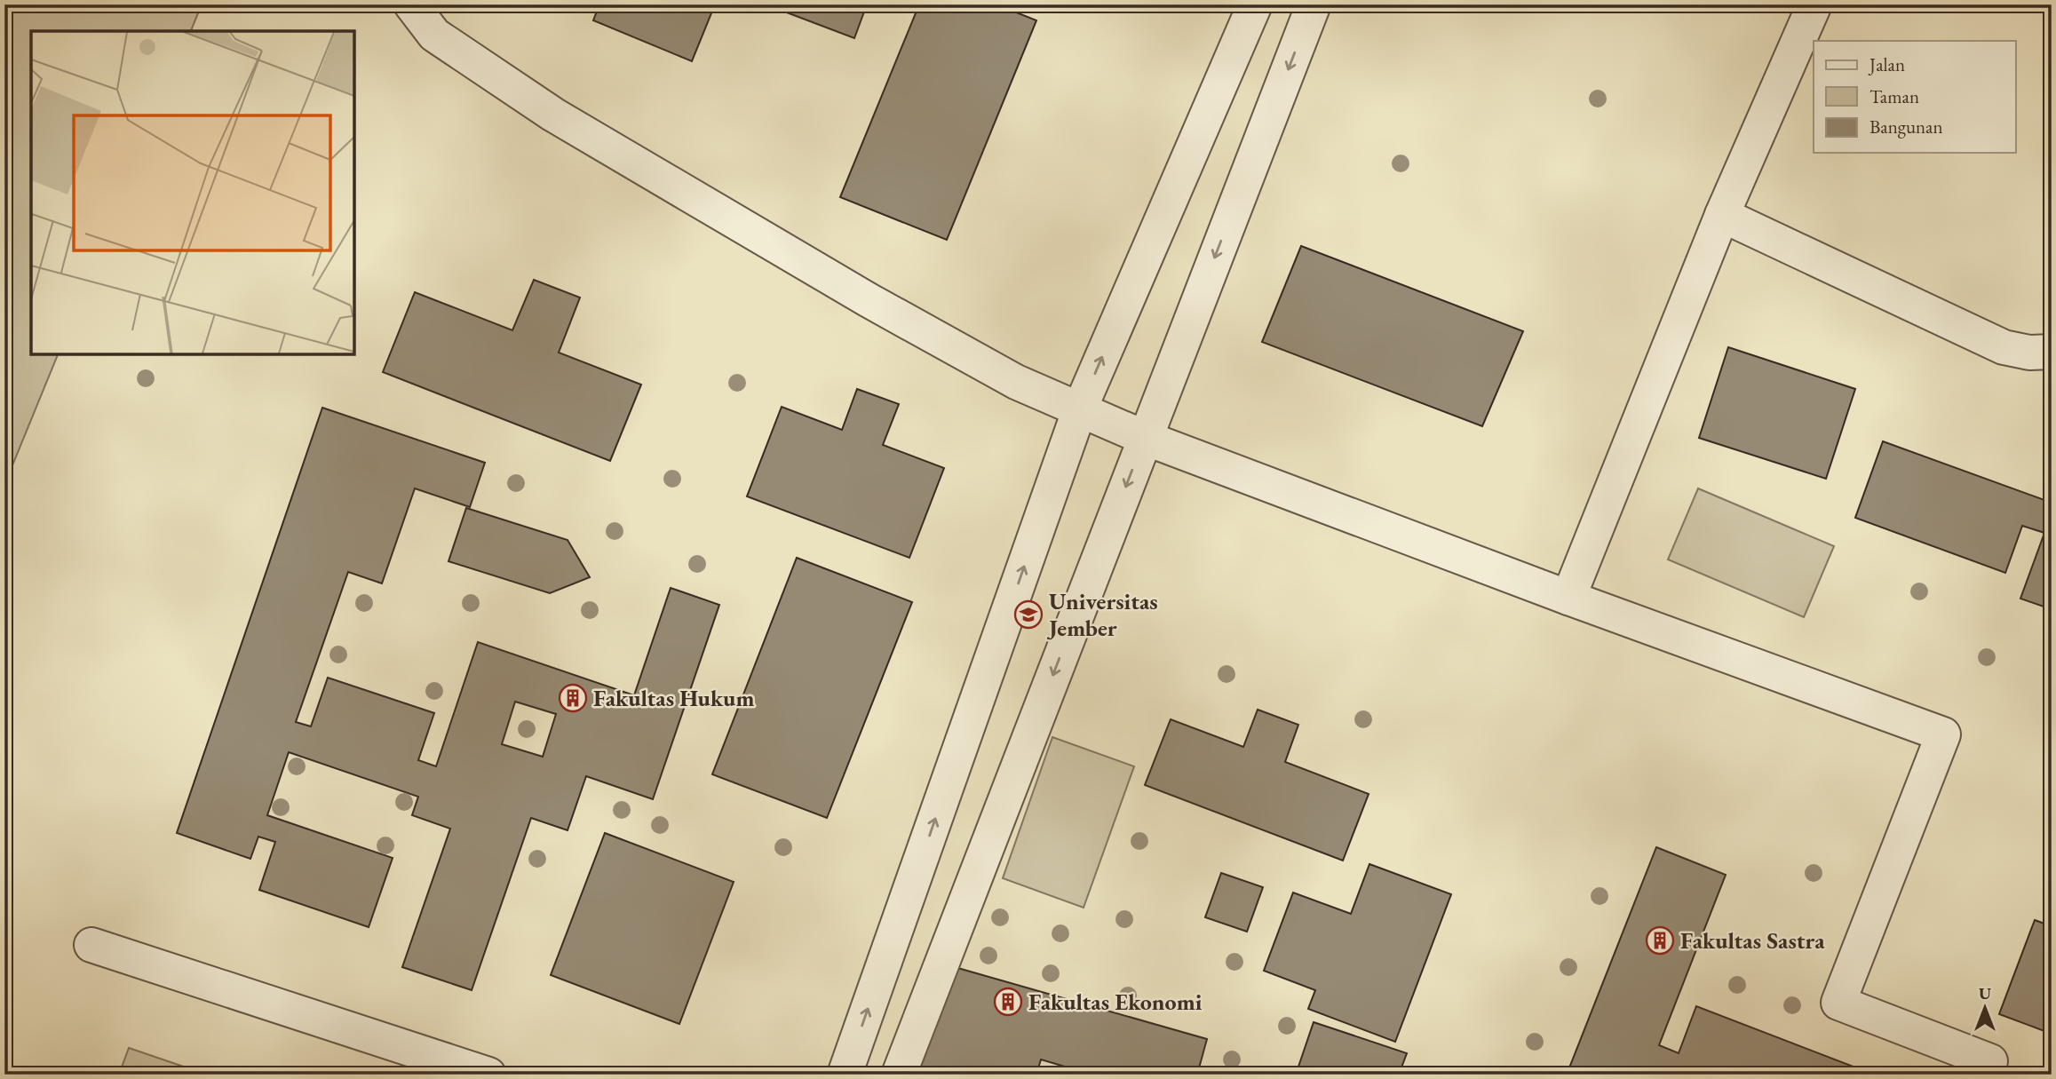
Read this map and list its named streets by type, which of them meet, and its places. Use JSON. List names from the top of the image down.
{
  "places": {
    "school or university": ["Universitas Jember"],
    "building": ["Fakultas Hukum", "Fakultas Sastra", "Fakultas Ekonomi"]
  },
  "legend": ["Jalan", "Taman", "Bangunan"],
  "north": "top"
}
